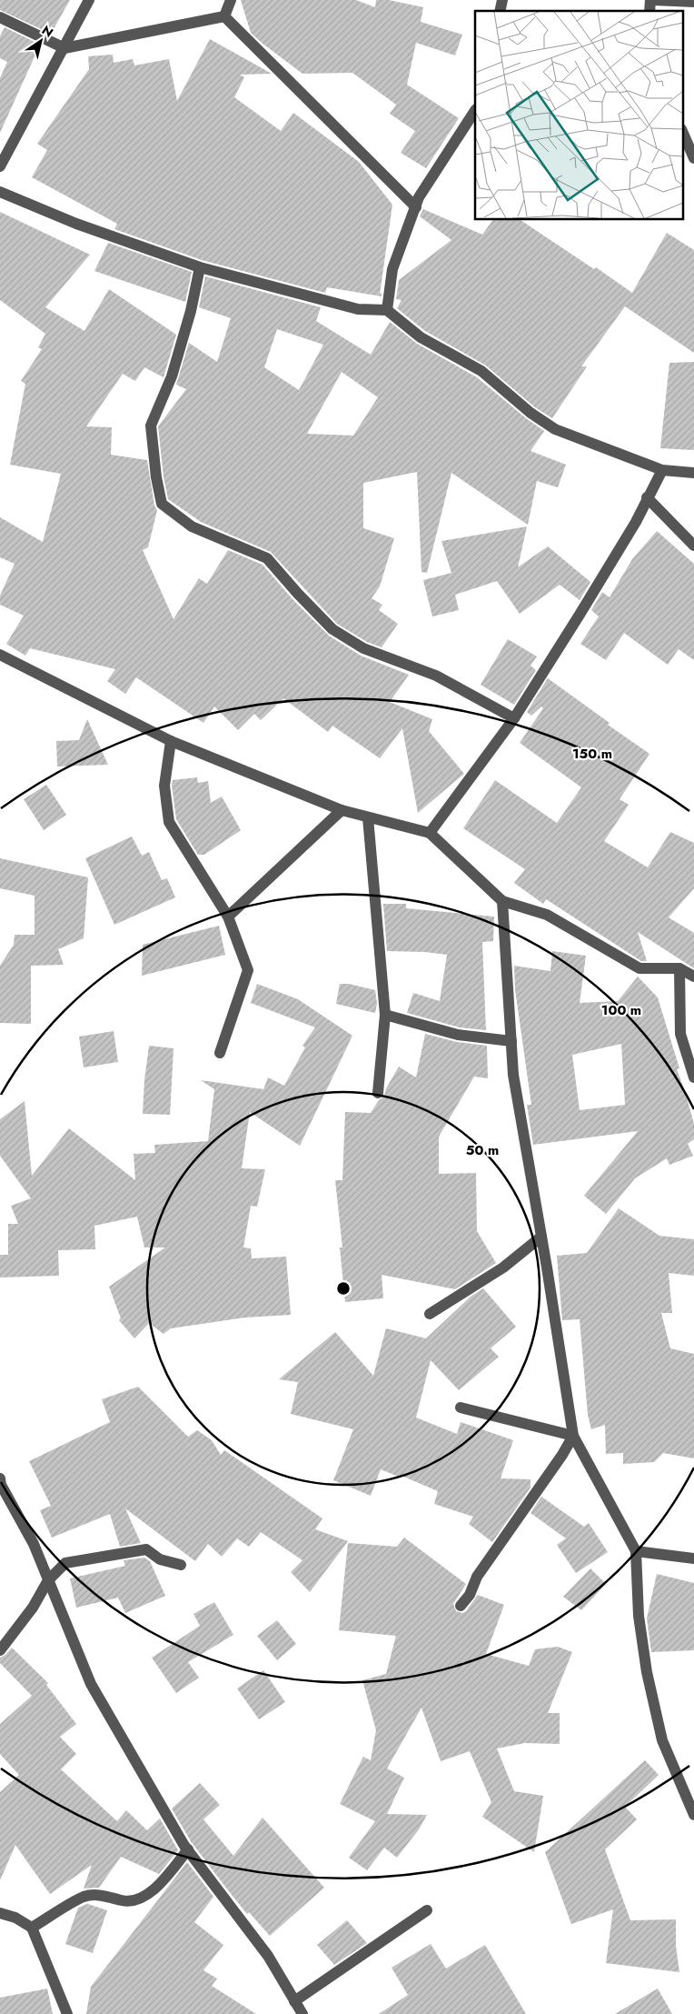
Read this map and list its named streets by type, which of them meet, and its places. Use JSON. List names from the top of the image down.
{
  "north": "top right",
  "rings": ["150 m", "100 m", "50 m"]
}
